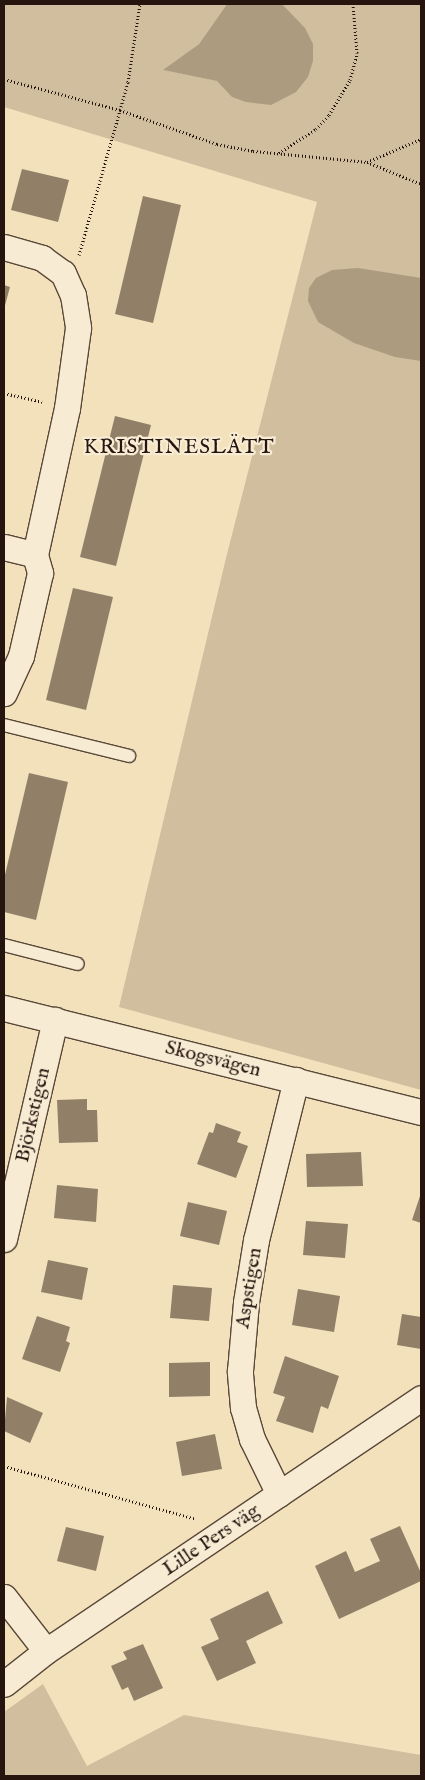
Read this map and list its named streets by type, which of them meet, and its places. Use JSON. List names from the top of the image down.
{
  "streets": {
    "street": [
      "Skogsvägen",
      "Björkstigen",
      "Aspstigen",
      "Lille Pers väg"
    ]
  },
  "crossings": [
    ["Skogsvägen", "Björkstigen"],
    ["Skogsvägen", "Aspstigen"],
    ["Aspstigen", "Lille Pers väg"]
  ],
  "districts": ["KRISTINESLÄTT"]
}
